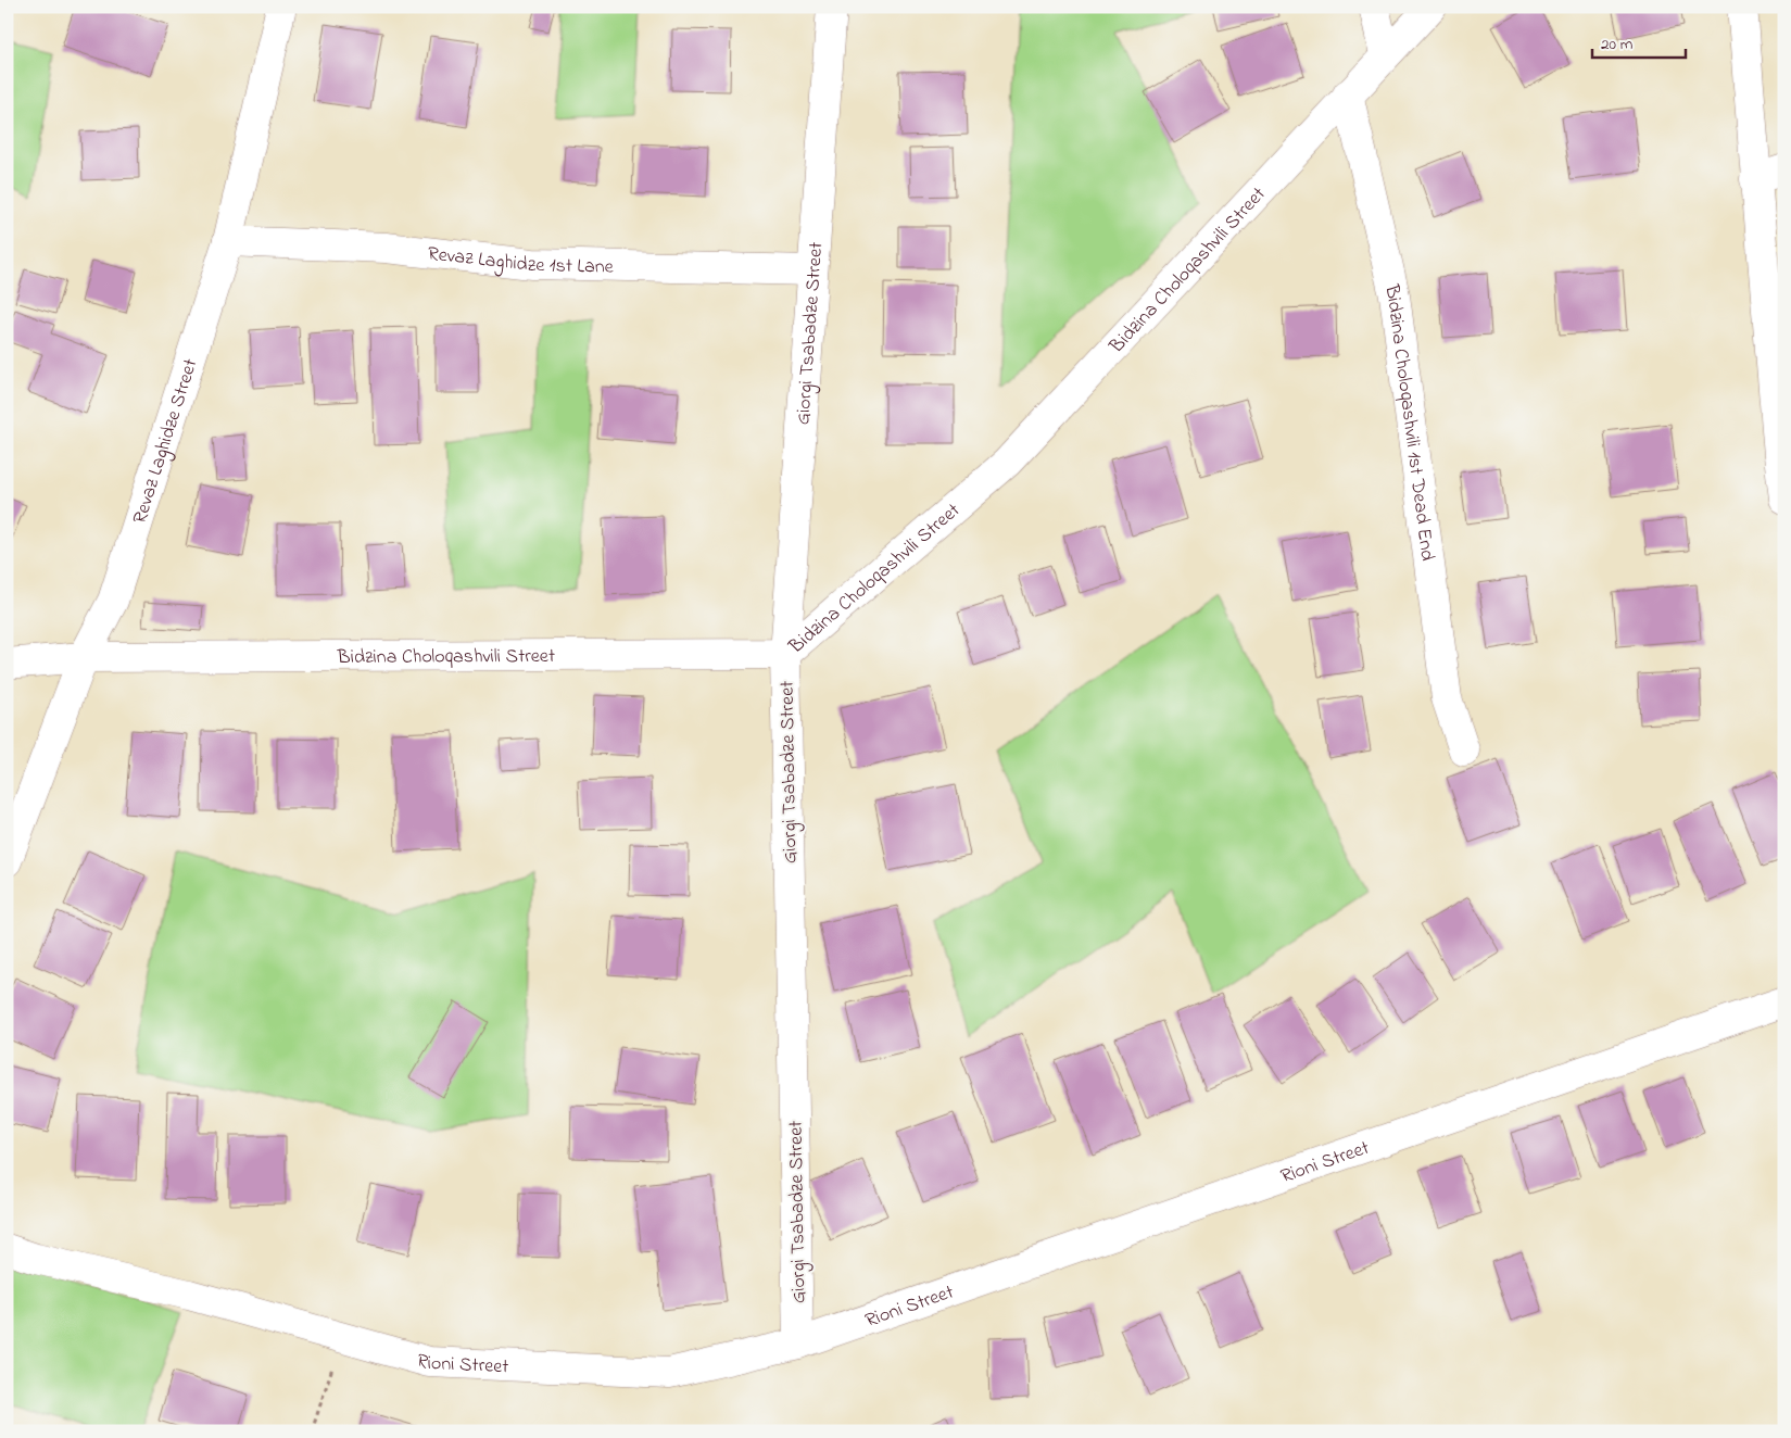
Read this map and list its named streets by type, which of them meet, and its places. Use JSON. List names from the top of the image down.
{
  "streets": {
    "street": [
      "Revaz Laghidze 1st Lane",
      "Bidzina Choloqashvili Street",
      "Giorgi Tsabadze Street",
      "Bidzina Choloqashvili 1st Dead End",
      "Revaz Laghidze Street",
      "Rioni Street"
    ]
  },
  "crossings": [
    ["Revaz Laghidze 1st Lane", "Giorgi Tsabadze Street"],
    ["Revaz Laghidze 1st Lane", "Revaz Laghidze Street"],
    ["Bidzina Choloqashvili Street", "Giorgi Tsabadze Street"],
    ["Bidzina Choloqashvili Street", "Bidzina Choloqashvili 1st Dead End"],
    ["Bidzina Choloqashvili Street", "Revaz Laghidze Street"],
    ["Giorgi Tsabadze Street", "Rioni Street"]
  ],
  "scale_bar": "20 m"
}
